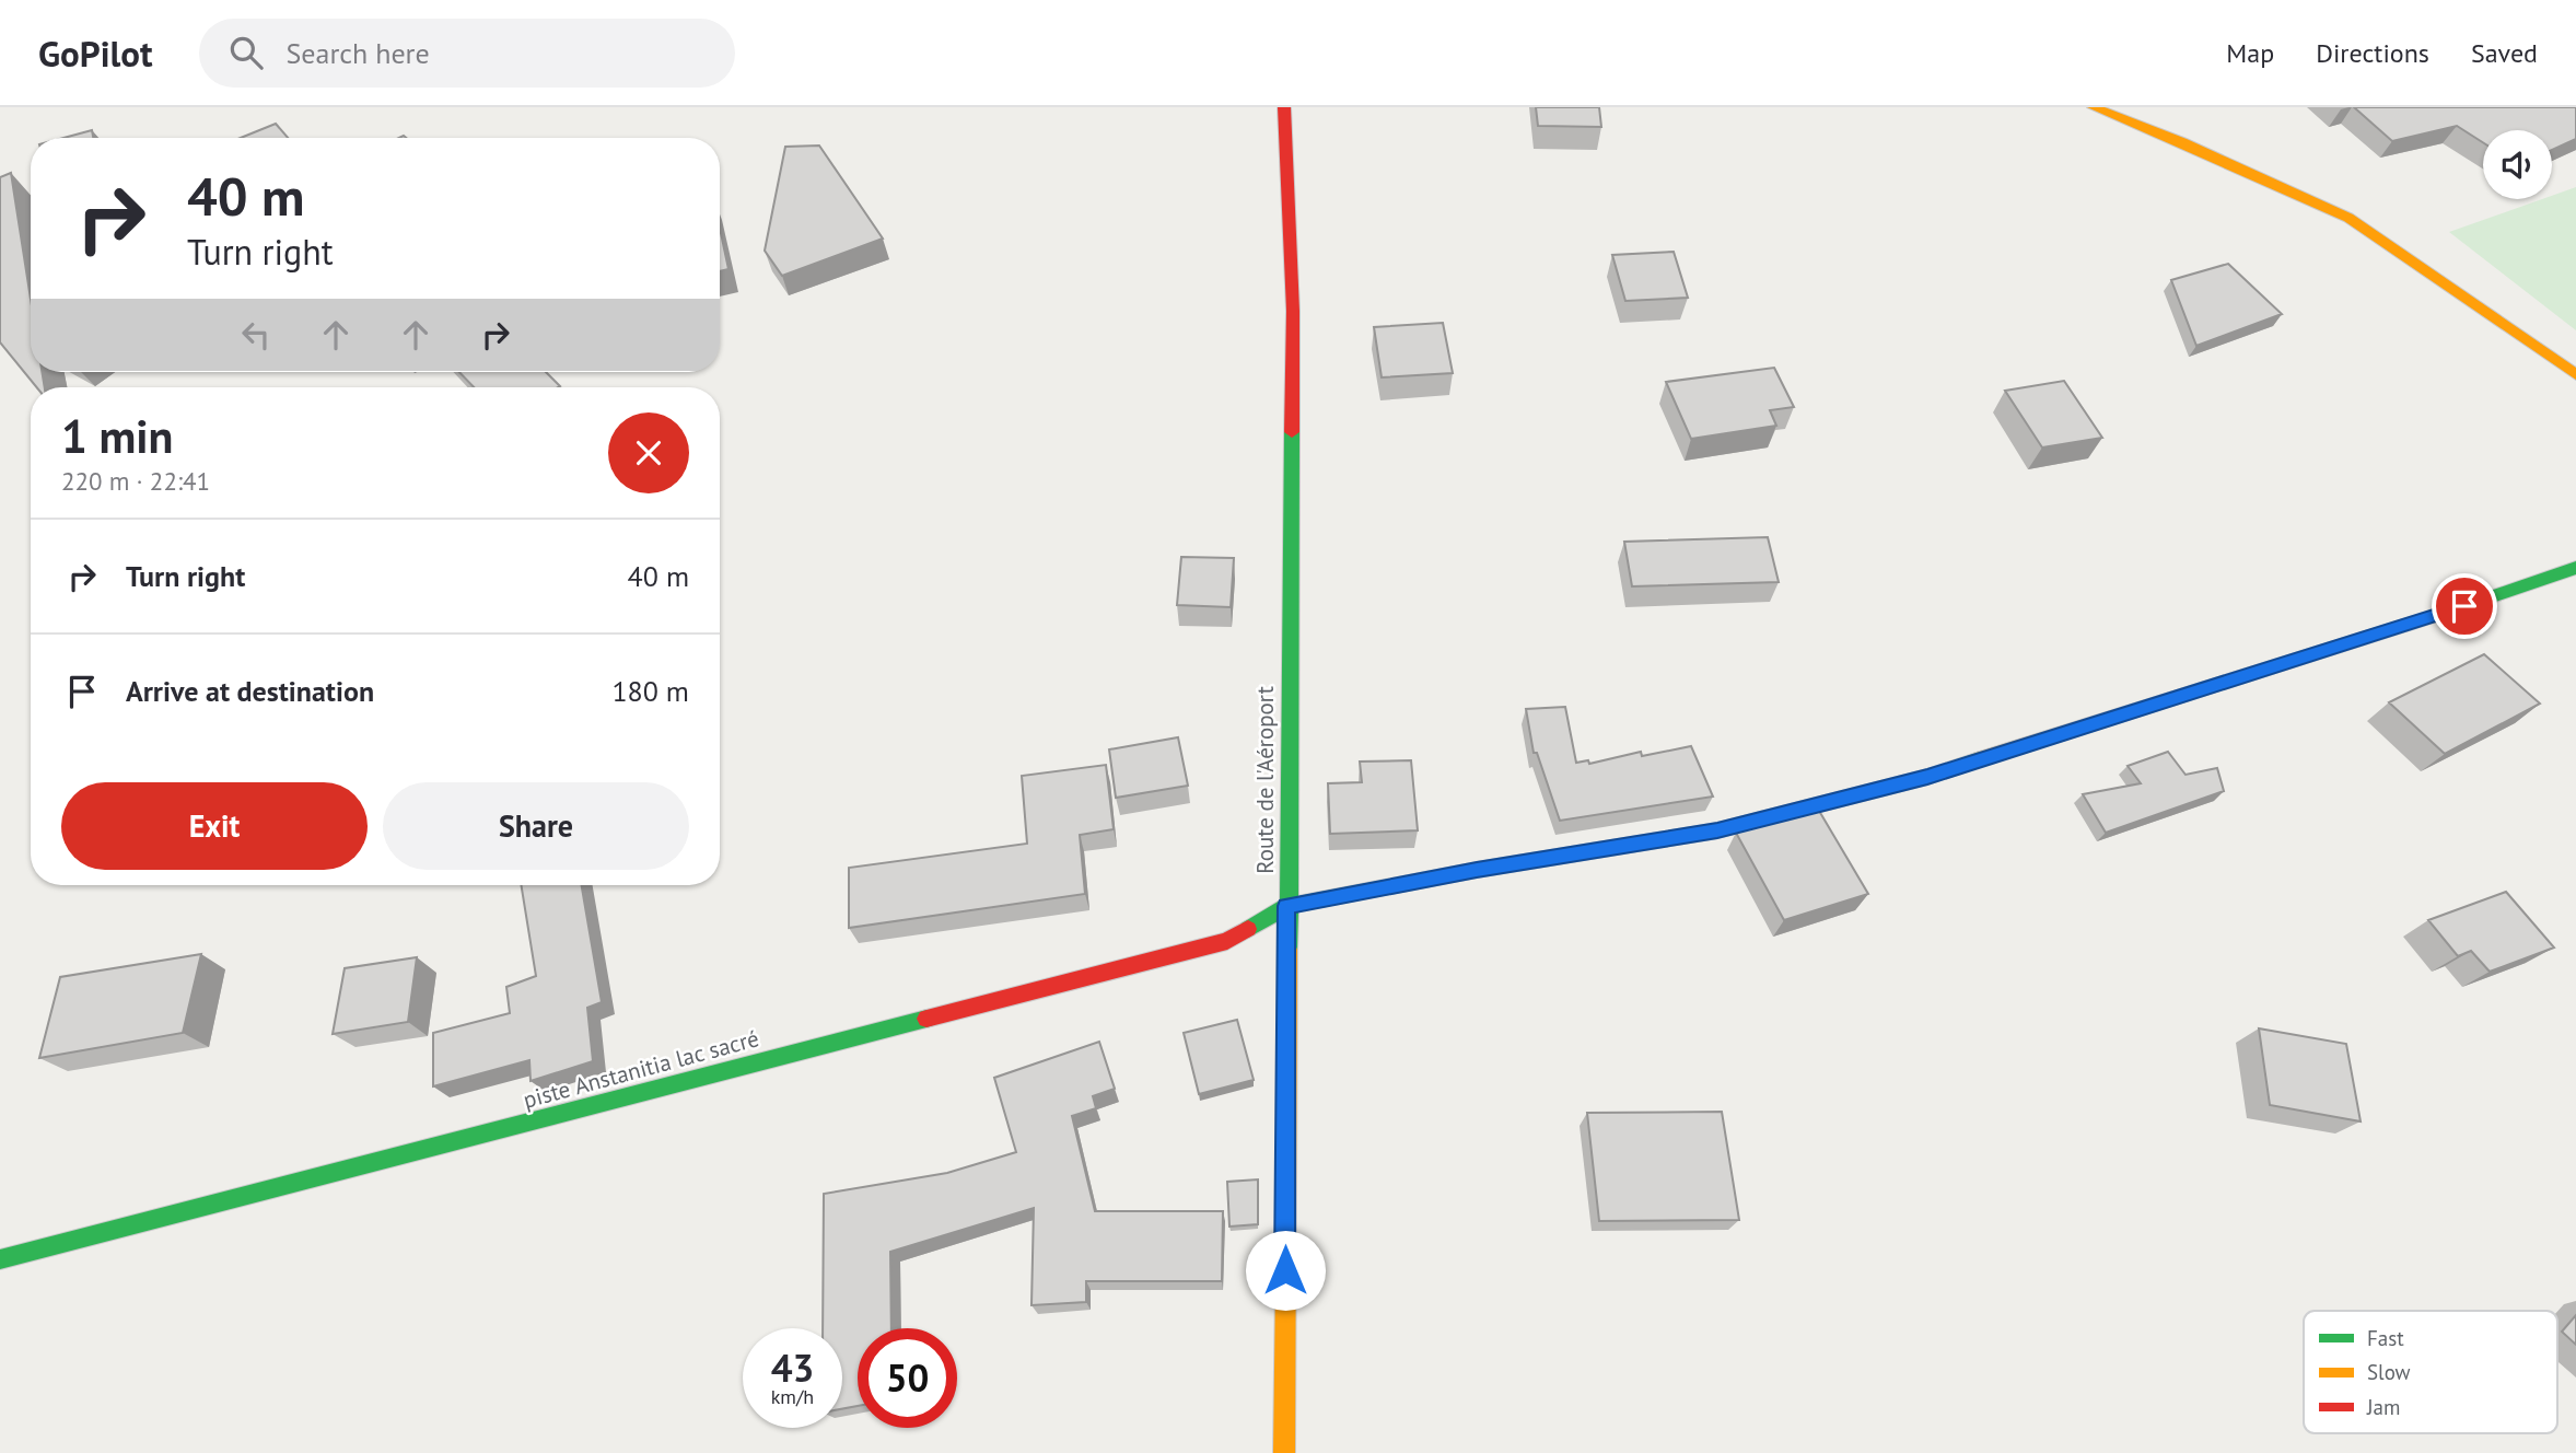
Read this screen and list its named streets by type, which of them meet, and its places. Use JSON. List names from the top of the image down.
{
  "streets": {
    "street": ["Route de l'Aéroport", "piste Anstanitia lac sacré"]
  },
  "crossings": [
    ["Route de l'Aéroport", "piste Anstanitia lac sacré"]
  ],
  "legend": ["Fast", "Slow", "Jam"],
  "page": {
    "header": "GoPilot",
    "search": "Search here",
    "nav": ["Map", "Directions", "Saved"],
    "turn": ["40 m", "Turn right"],
    "heading": ["1 min", "220 m · 22:41"],
    "list": [
      {
        "name": "Turn right",
        "value": "40 m"
      },
      {
        "name": "Arrive at destination",
        "value": "180 m"
      }
    ],
    "buttons": ["Exit", "Share"],
    "speed": "43 km/h",
    "limit": "50"
  }
}
